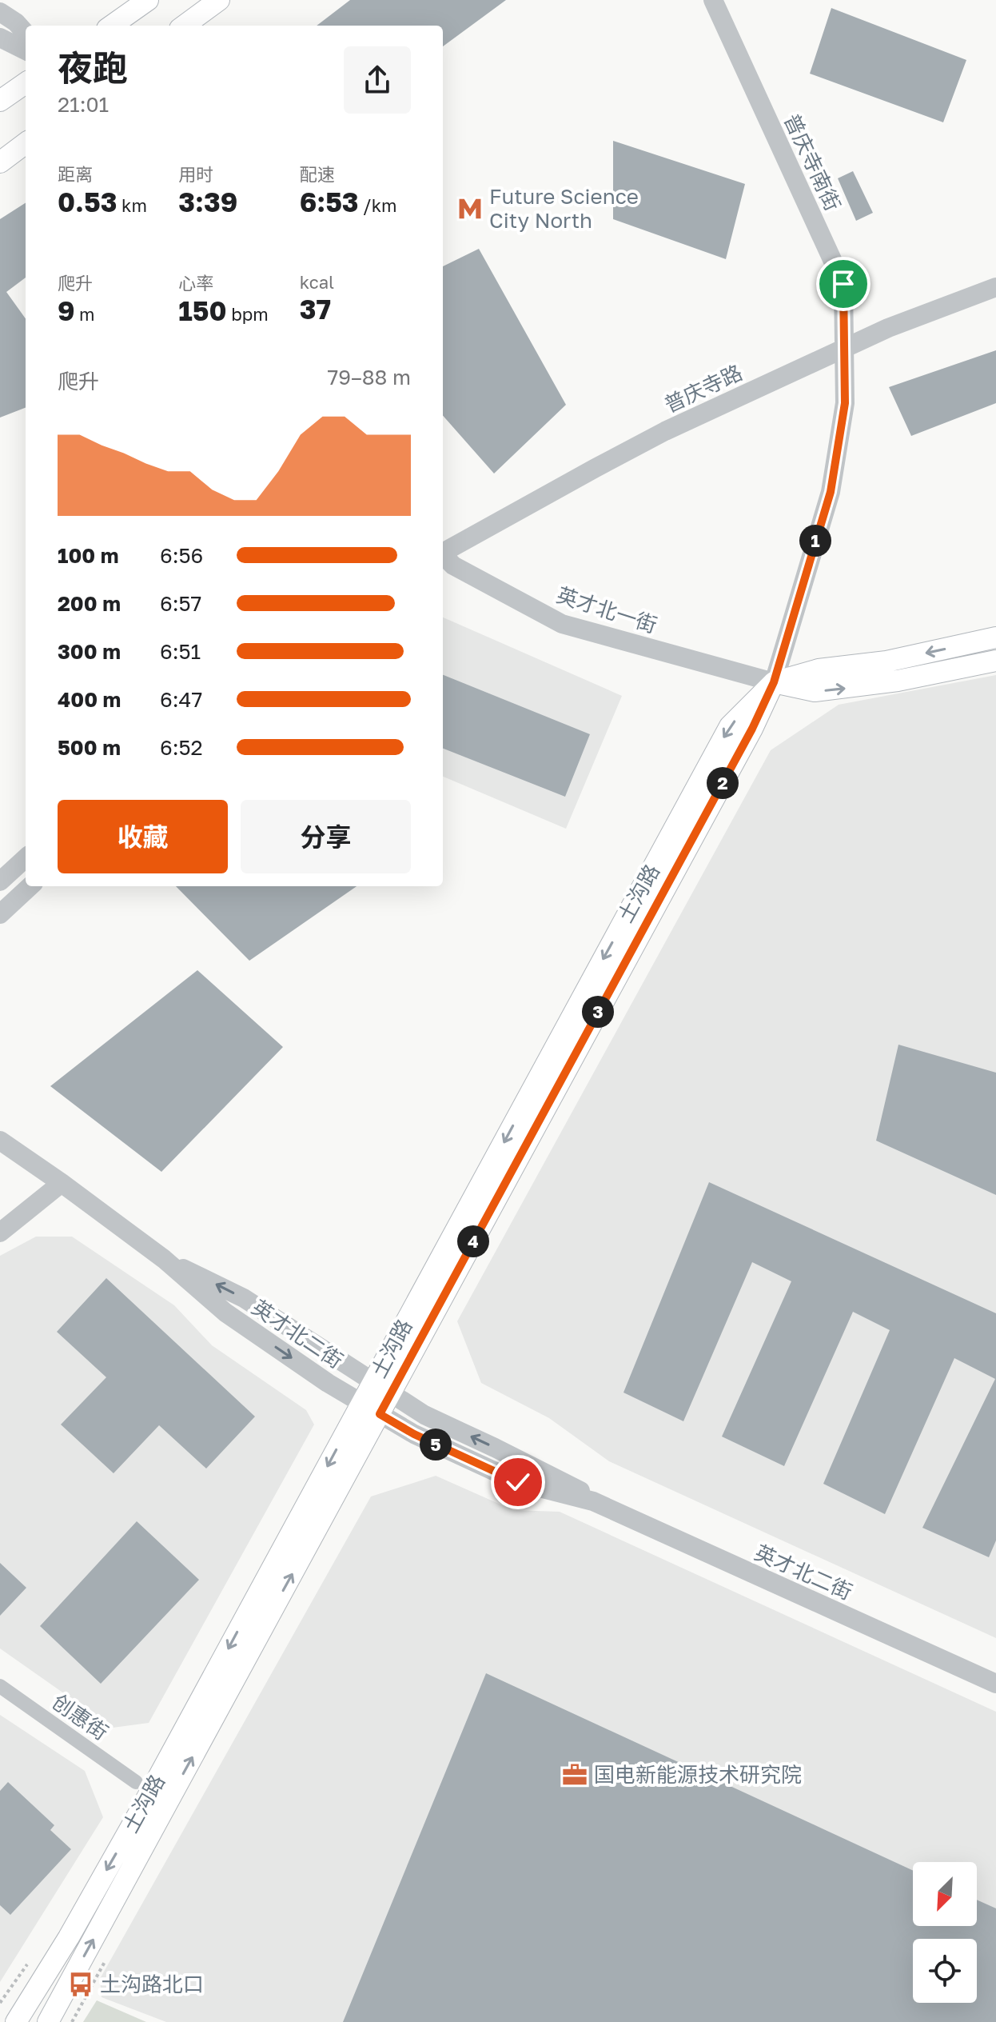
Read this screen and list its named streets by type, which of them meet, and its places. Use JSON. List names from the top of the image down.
{
  "streets": {
    "main road": ["土沟路"],
    "street": [
      "普庆寺南街",
      "普庆寺路",
      "英才北一街",
      "英才北二街",
      "创惠街"
    ]
  },
  "crossings": [
    ["普庆寺南街", "普庆寺路"],
    ["普庆寺南街", "英才北一街"],
    ["普庆寺南街", "土沟路"],
    ["英才北一街", "土沟路"],
    ["土沟路", "英才北二街"]
  ],
  "places": {
    "metro station": ["Future Science City North"],
    "office": ["国电新能源技术研究院"],
    "bus stop": ["土沟路北口"]
  },
  "north": "bottom left",
  "page": {
    "heading": ["夜跑", "21:01"],
    "stats": [
      ["距离", "0.53 km"],
      ["用时", "3:39"],
      ["配速", "6:53 /km"],
      ["爬升", "9 m"],
      ["心率", "150 bpm"],
      ["kcal", "37"]
    ],
    "chart": ["爬升", "79–88 m"],
    "pins": [
      "1",
      "2",
      "3",
      "4",
      "5"
    ],
    "list": [
      {
        "name": "100 m",
        "note": "6:56"
      },
      {
        "name": "200 m",
        "note": "6:57"
      },
      {
        "name": "300 m",
        "note": "6:51"
      },
      {
        "name": "400 m",
        "note": "6:47"
      },
      {
        "name": "500 m",
        "note": "6:52"
      }
    ],
    "buttons": ["收藏", "分享"]
  }
}
